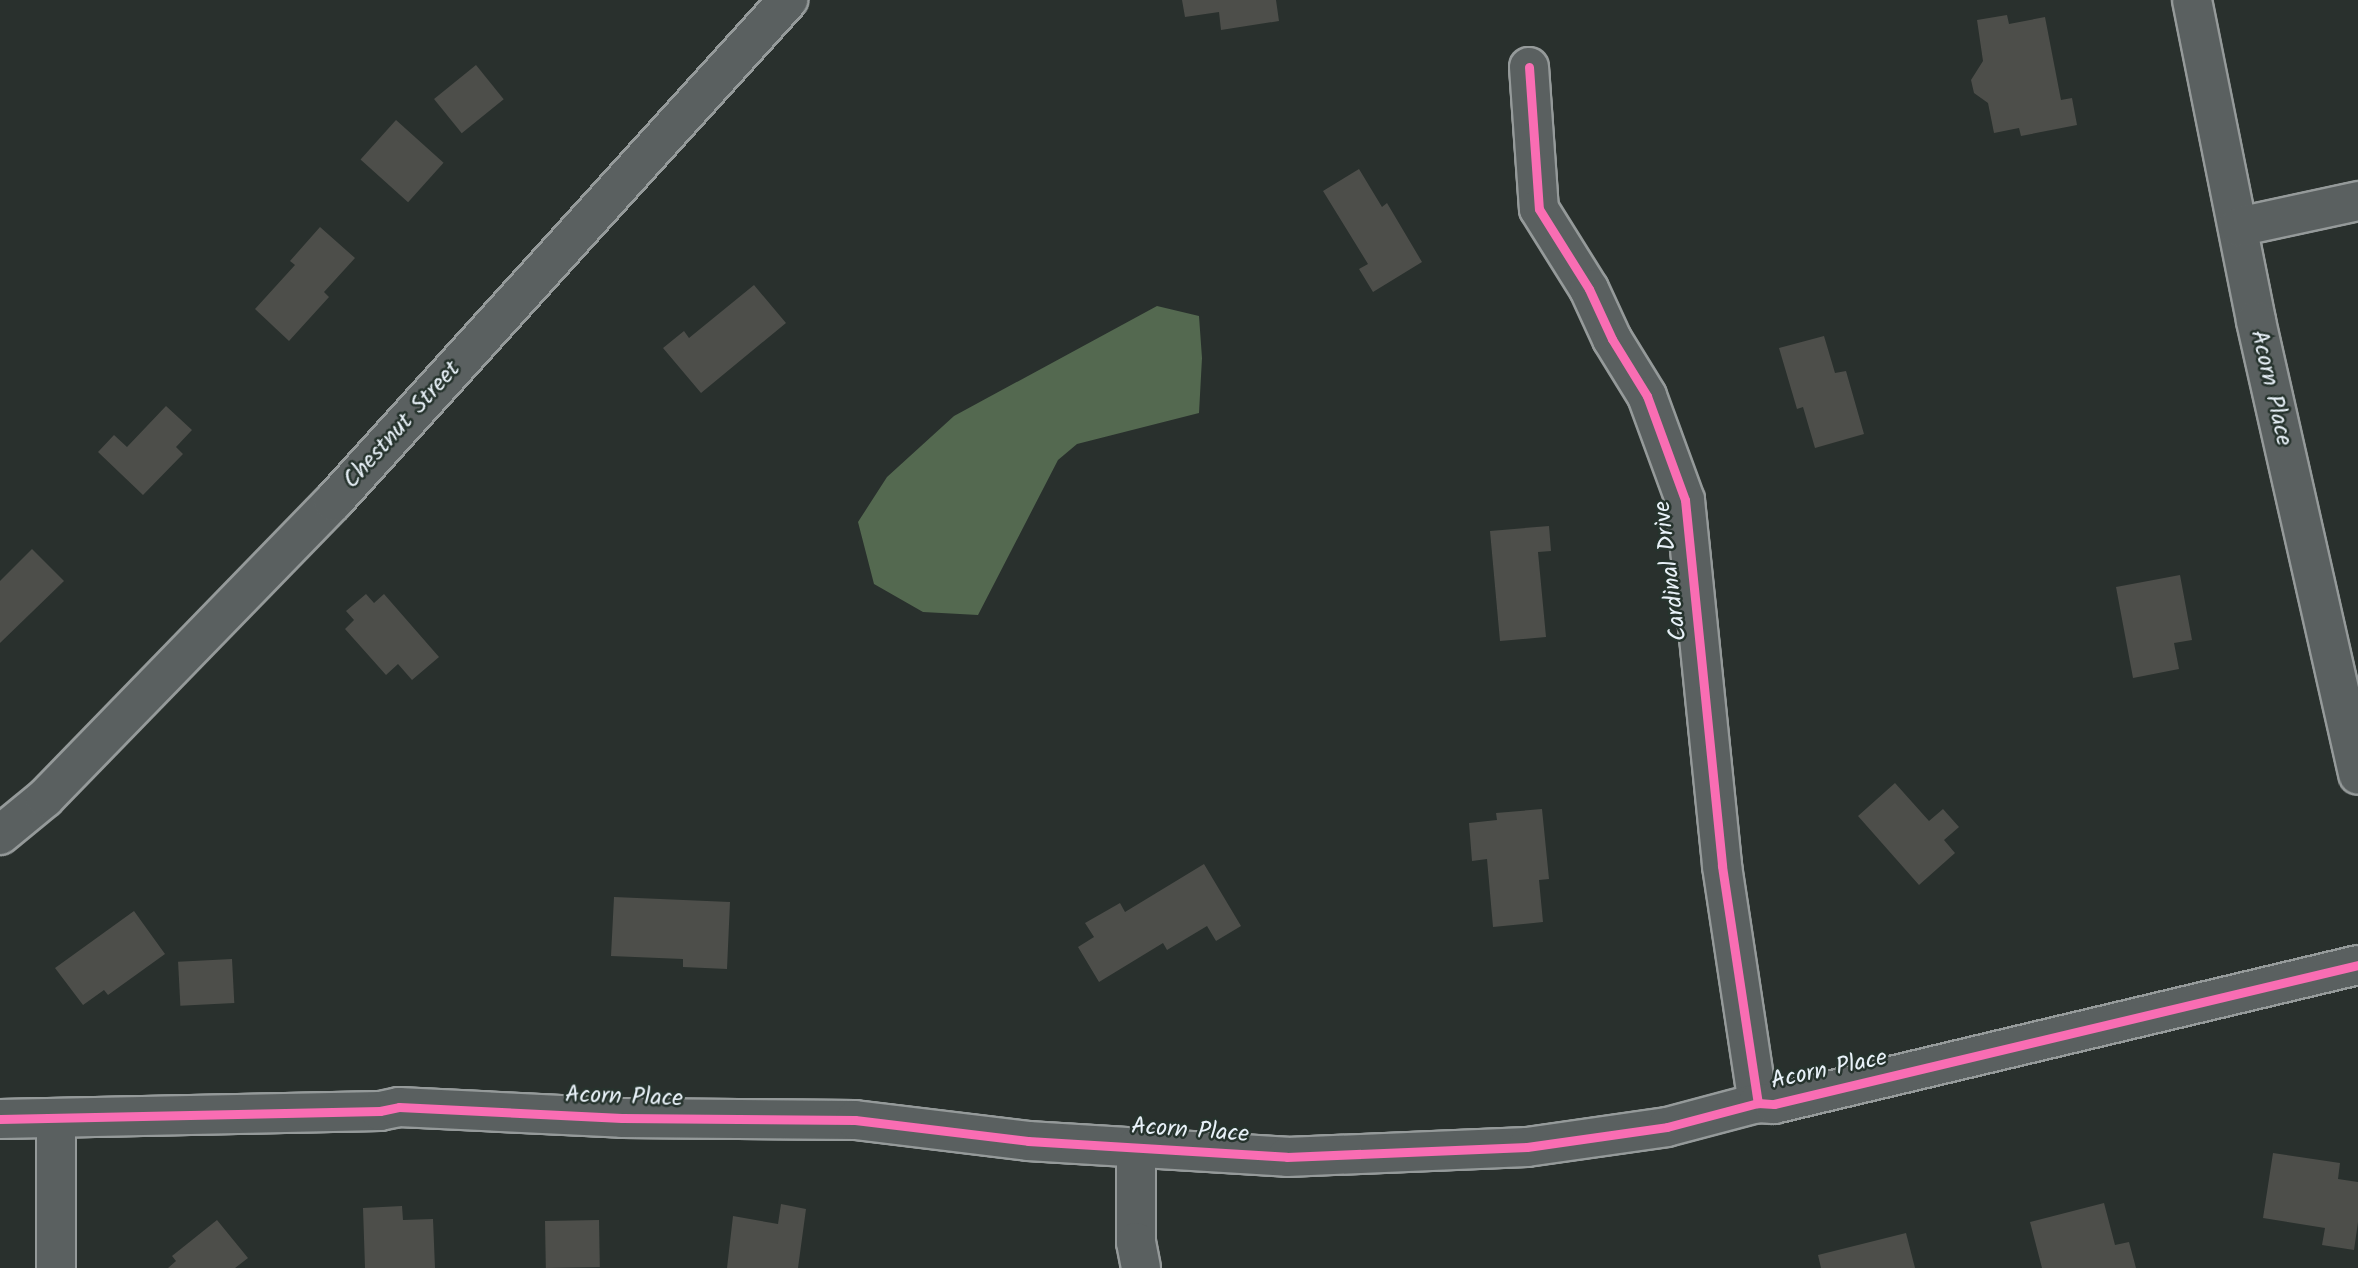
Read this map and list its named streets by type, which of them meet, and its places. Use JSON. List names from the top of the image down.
{
  "streets": {
    "street": ["Acorn Place", "Chestnut Street", "Cardinal Drive"]
  },
  "crossings": [
    ["Acorn Place", "Cardinal Drive"]
  ]
}
